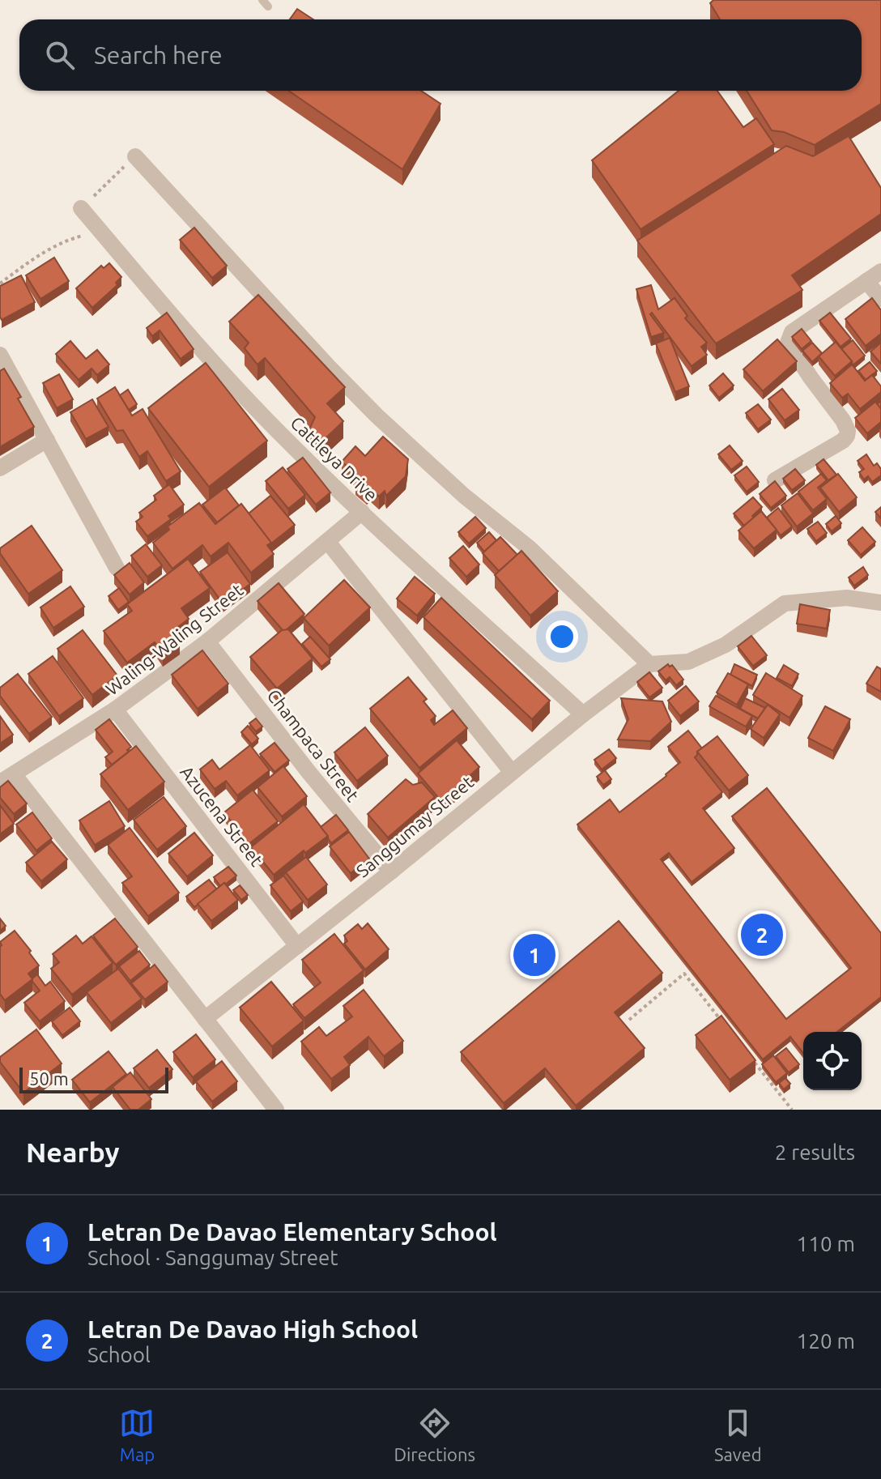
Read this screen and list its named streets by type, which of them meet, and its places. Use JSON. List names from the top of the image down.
{
  "streets": {
    "street": [
      "Cattleya Drive",
      "Waling-Waling Street",
      "Champaca Street",
      "Azucena Street",
      "Sanggumay Street"
    ]
  },
  "crossings": [
    ["Cattleya Drive", "Waling-Waling Street"],
    ["Cattleya Drive", "Sanggumay Street"],
    ["Waling-Waling Street", "Champaca Street"],
    ["Waling-Waling Street", "Azucena Street"],
    ["Champaca Street", "Sanggumay Street"],
    ["Azucena Street", "Sanggumay Street"]
  ],
  "scale_bar": "50 m",
  "page": {
    "search": "Search here",
    "pins": ["2", "1"],
    "scale": "50 m",
    "heading": ["Nearby", "2 results"],
    "list": [
      {
        "mark": "1",
        "name": "Letran De Davao Elementary School",
        "note": "School · Sanggumay Street",
        "value": "110 m"
      },
      {
        "mark": "2",
        "name": "Letran De Davao High School",
        "note": "School",
        "value": "120 m"
      }
    ],
    "nav": ["Map", "Directions", "Saved"]
  }
}
